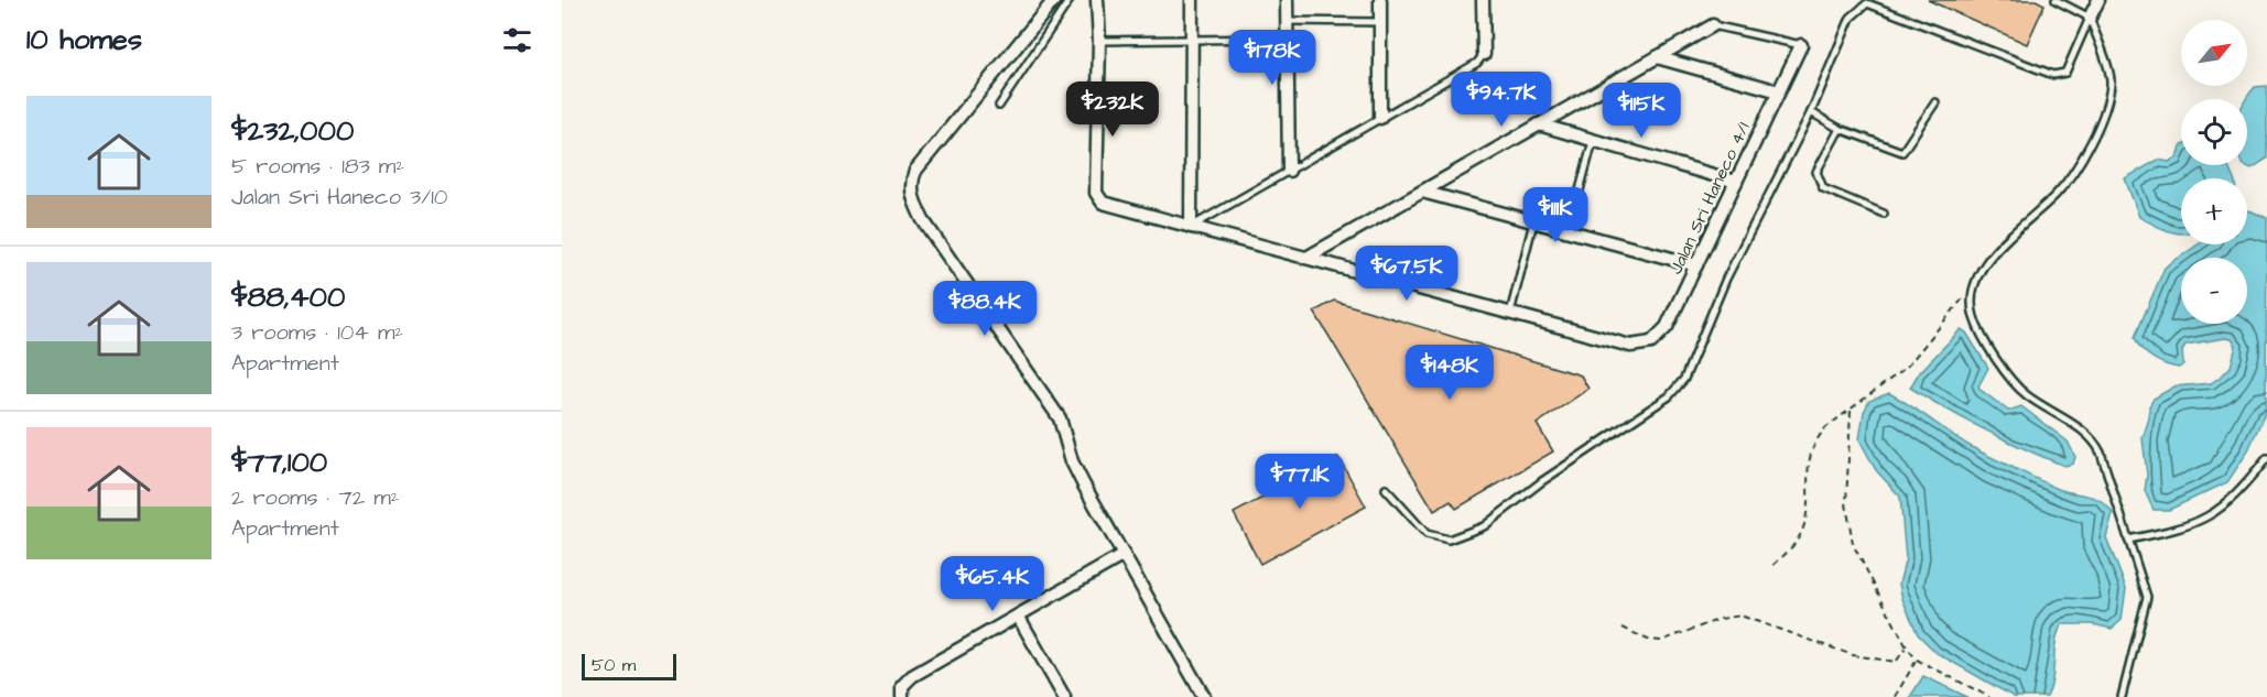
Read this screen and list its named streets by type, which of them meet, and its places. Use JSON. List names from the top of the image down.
{
  "streets": {
    "street": ["Jalan Sri Haneco 4/1"]
  },
  "scale_bar": "50 m",
  "north": "top right",
  "page": {
    "heading": "10 homes",
    "map_buttons": ["+", "−"],
    "price": [
      "$178K",
      "$94.7K",
      "$232K",
      "$115K",
      "$111K",
      "$67.5K",
      "$88.4K",
      "$148K",
      "$77.1K",
      "$65.4K"
    ],
    "list": [
      {
        "name": "$232,000",
        "note": "5 rooms · 183 m² · Jalan Sri Haneco 3/10"
      },
      {
        "name": "$88,400",
        "note": "3 rooms · 104 m² · Apartment"
      },
      {
        "name": "$77,100",
        "note": "2 rooms · 72 m² · Apartment"
      }
    ],
    "scale": "50 m"
  }
}
